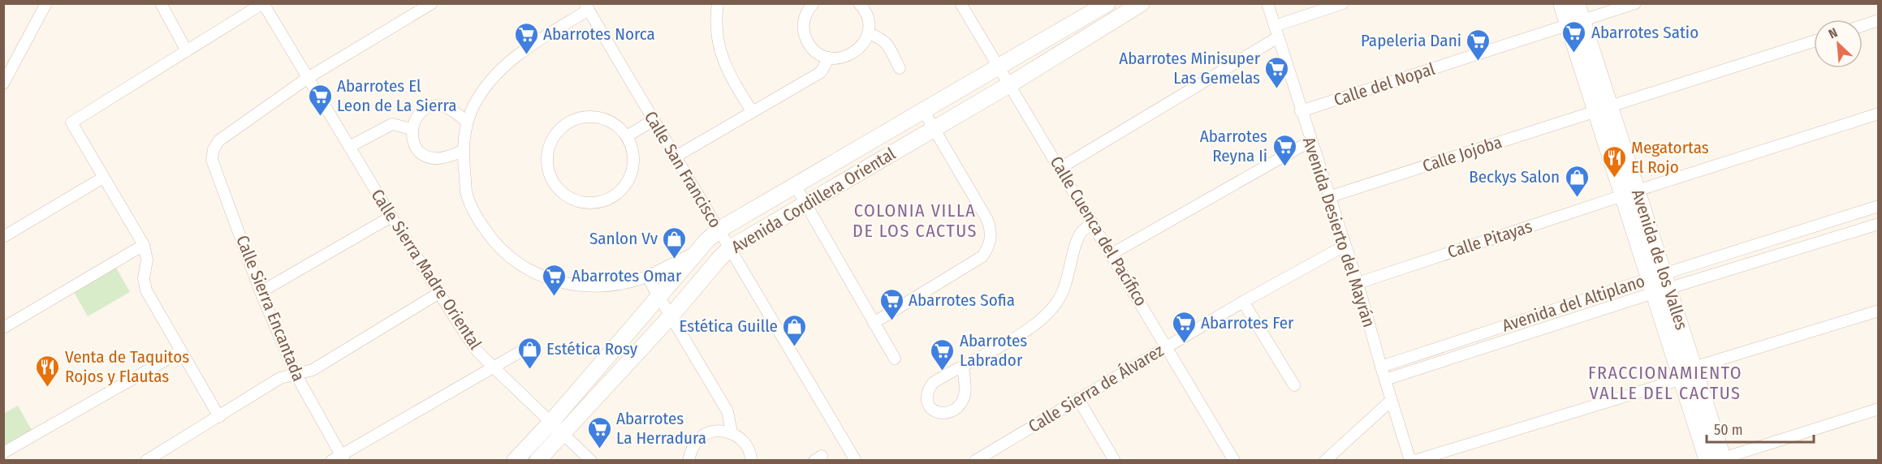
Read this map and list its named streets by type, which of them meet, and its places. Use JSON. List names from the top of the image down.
{
  "streets": {
    "street": [
      "Calle del Nopal",
      "Calle Jojoba",
      "Calle San Francisco",
      "Avenida Cordillera Oriental",
      "Calle Cuenca del Pacífico",
      "Avenida Desierto del Mayrán",
      "Calle Pitayas",
      "Avenida de los Valles",
      "Calle Sierra Madre Oriental",
      "Avenida del Altiplano",
      "Calle Sierra Encantada",
      "Calle Sierra de Álvarez"
    ]
  },
  "crossings": [
    ["Calle del Nopal", "Avenida Desierto del Mayrán"],
    ["Calle del Nopal", "Avenida de los Valles"],
    ["Calle Jojoba", "Avenida Desierto del Mayrán"],
    ["Calle Jojoba", "Avenida de los Valles"],
    ["Calle San Francisco", "Avenida Cordillera Oriental"],
    ["Avenida Cordillera Oriental", "Calle Cuenca del Pacífico"],
    ["Avenida Cordillera Oriental", "Calle Sierra Madre Oriental"],
    ["Calle Cuenca del Pacífico", "Calle Sierra de Álvarez"],
    ["Avenida Desierto del Mayrán", "Calle Pitayas"],
    ["Avenida Desierto del Mayrán", "Avenida del Altiplano"],
    ["Avenida Desierto del Mayrán", "Calle Sierra de Álvarez"],
    ["Calle Pitayas", "Avenida de los Valles"],
    ["Avenida de los Valles", "Avenida del Altiplano"],
    ["Calle Sierra Madre Oriental", "Calle Sierra Encantada"]
  ],
  "districts": ["COLONIA VILLA DE LOS CACTUS", "FRACCIONAMIENTO VALLE DEL CACTUS"],
  "places": {
    "supermarket": [
      "Abarrotes Satio",
      "Abarrotes Norca",
      "Papeleria Dani",
      "Abarrotes Minisuper Las Gemelas",
      "Abarrotes El Leon de La Sierra",
      "Abarrotes Reyna Ii",
      "Abarrotes Omar",
      "Abarrotes Sofia",
      "Abarrotes Fer",
      "Abarrotes Labrador",
      "Abarrotes La Herradura"
    ],
    "restaurant": ["Megatortas El Rojo", "Venta de Taquitos Rojos y Flautas"],
    "shop": [
      "Beckys Salon",
      "Sanlon Vv",
      "Estética Guille",
      "Estética Rosy"
    ]
  },
  "scale_bar": "50 m",
  "north": "top left"
}
